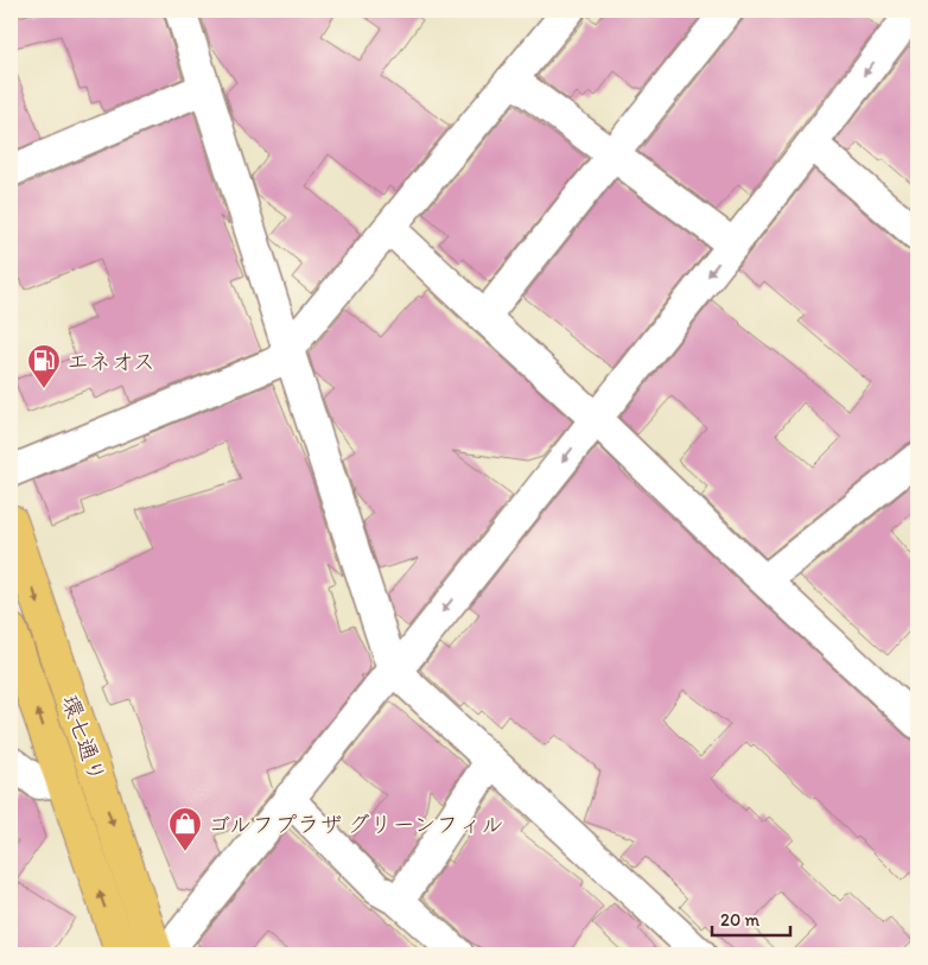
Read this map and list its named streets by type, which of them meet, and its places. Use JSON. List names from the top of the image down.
{
  "streets": {
    "main road": ["環七通り"]
  },
  "places": {
    "fuel station": ["エネオス"],
    "shop": ["ゴルフプラザ グリーンフィル"]
  },
  "scale_bar": "20 m"
}
